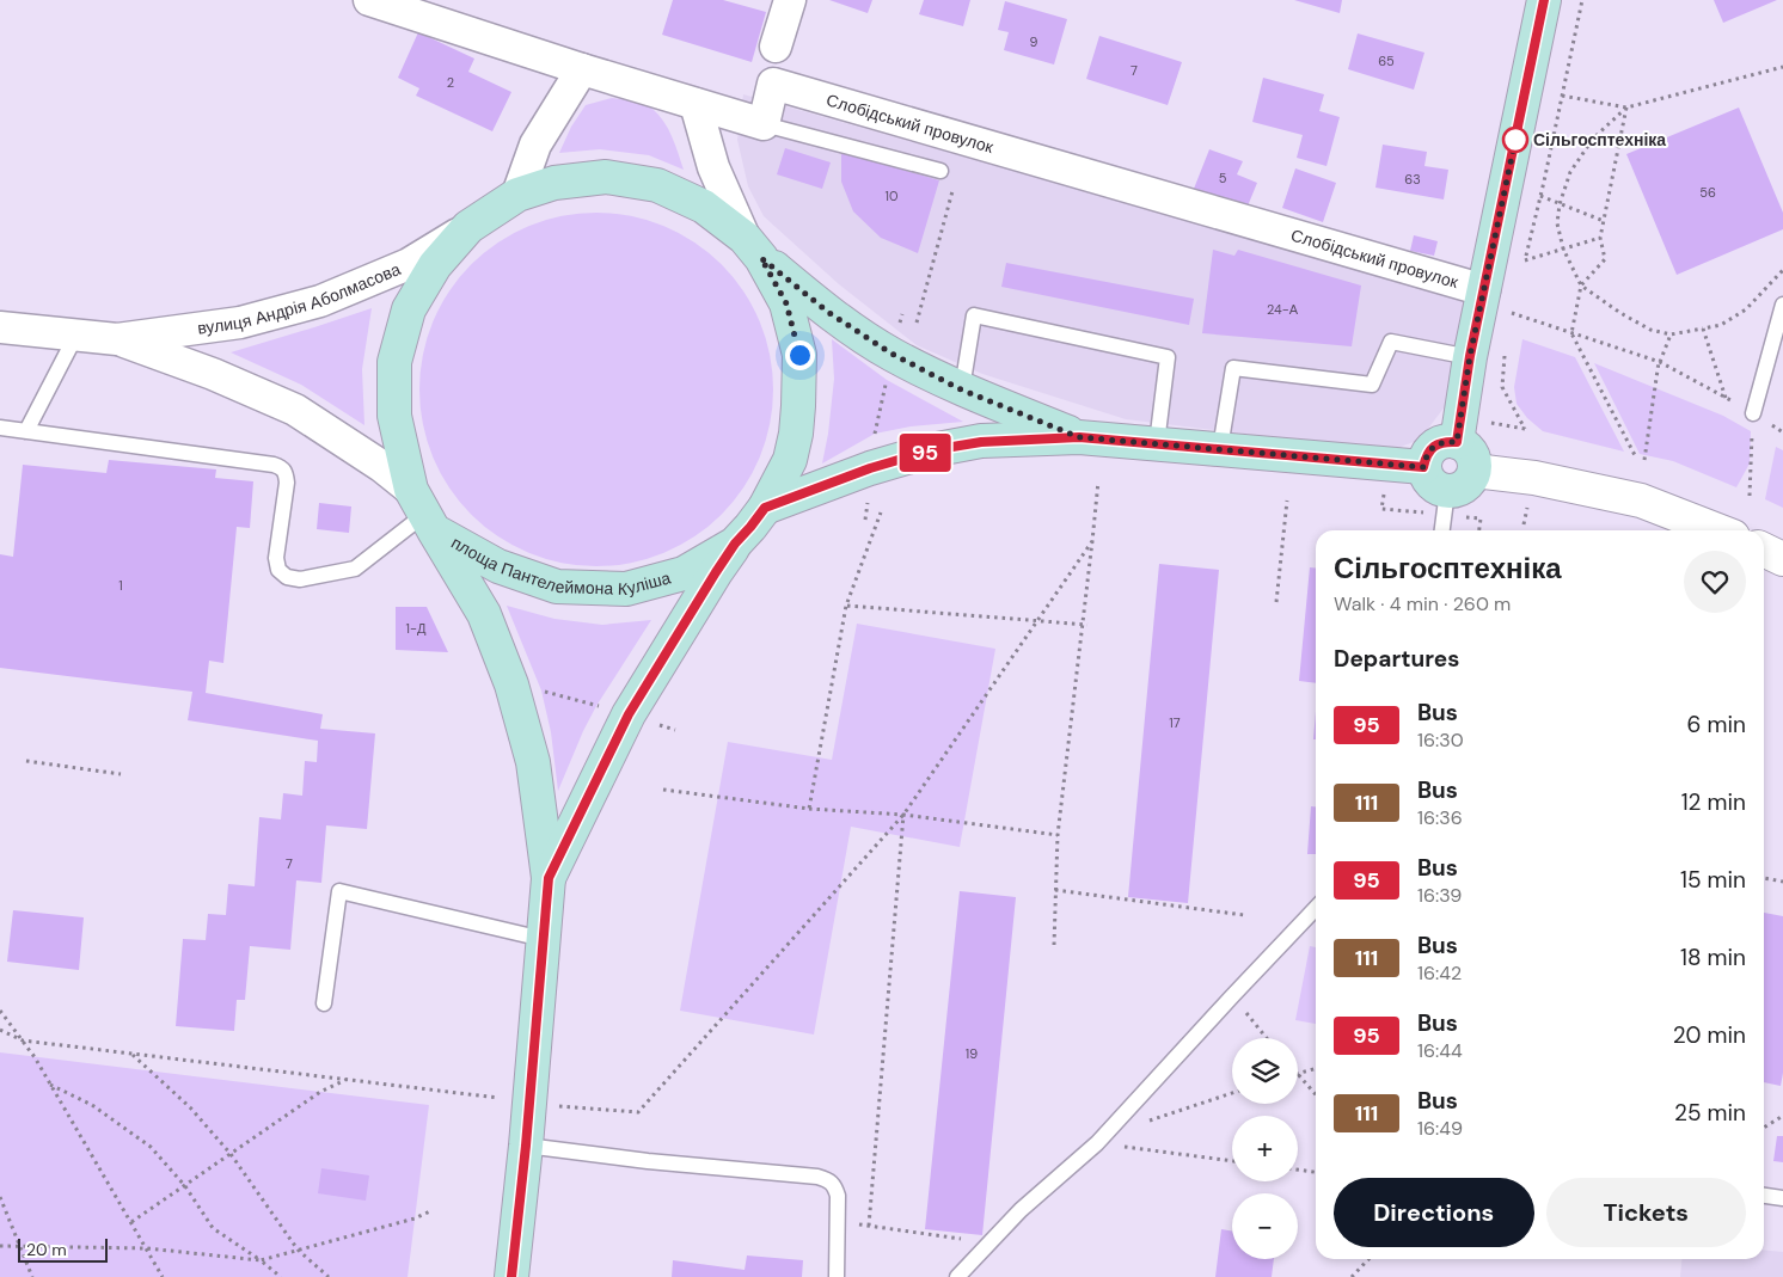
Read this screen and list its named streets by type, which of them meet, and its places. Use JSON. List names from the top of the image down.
{
  "streets": {
    "main road": ["площа Пантелеймона Куліша"],
    "street": ["Слобідський провулок", "вулиця Андрія Аболмасова"]
  },
  "crossings": [
    ["вулиця Андрія Аболмасова", "площа Пантелеймона Куліша"]
  ],
  "places": ["Сільгосптехніка"],
  "lines": ["bus line 95"],
  "house_numbers": [
    "9",
    "65",
    "7",
    "2",
    "5",
    "63",
    "56",
    "10",
    "24-А",
    "1",
    "1-Д",
    "17",
    "7",
    "19"
  ],
  "scale_bar": "20 m",
  "page": {
    "on_map": "95",
    "heading": [
      ["Сільгосптехніка", "Walk · 4 min · 260 m"],
      "Departures"
    ],
    "list": [
      {
        "mark": "95",
        "name": "Bus",
        "note": "16:30",
        "value": "6 min"
      },
      {
        "mark": "111",
        "name": "Bus",
        "note": "16:36",
        "value": "12 min"
      },
      {
        "mark": "95",
        "name": "Bus",
        "note": "16:39",
        "value": "15 min"
      },
      {
        "mark": "111",
        "name": "Bus",
        "note": "16:42",
        "value": "18 min"
      },
      {
        "mark": "95",
        "name": "Bus",
        "note": "16:44",
        "value": "20 min"
      },
      {
        "mark": "111",
        "name": "Bus",
        "note": "16:49",
        "value": "25 min"
      }
    ],
    "map_buttons": ["+", "−"],
    "buttons": ["Directions", "Tickets"],
    "scale": "20 m"
  }
}
